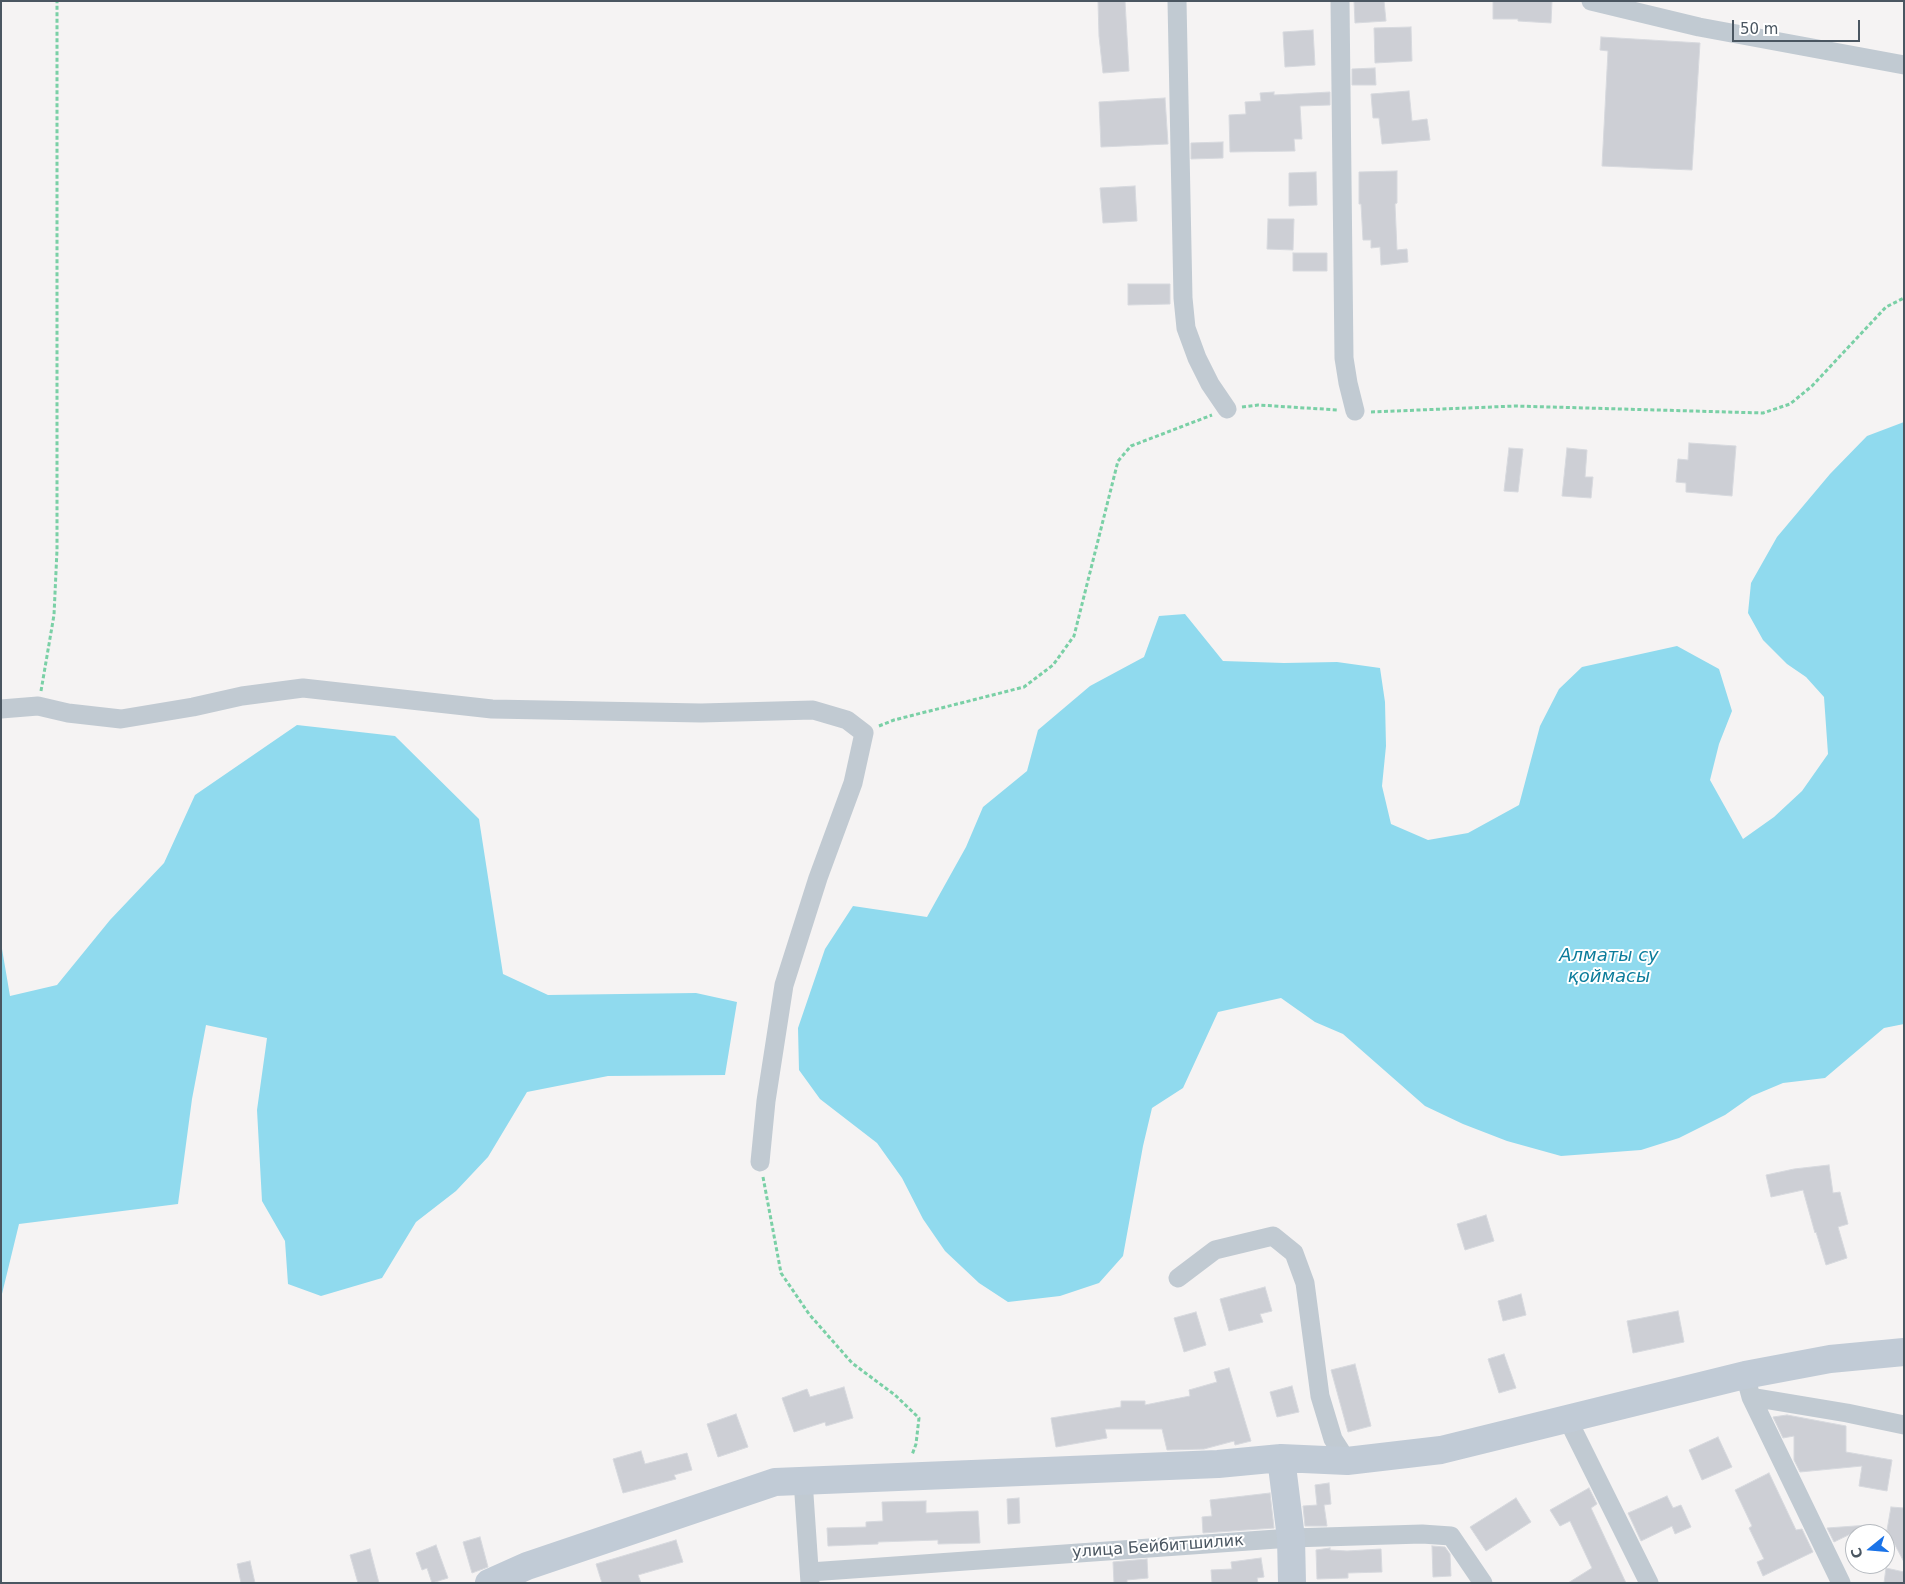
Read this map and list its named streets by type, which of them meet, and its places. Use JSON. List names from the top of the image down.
{
  "streets": {
    "street": ["улица Бейбитшилик"]
  },
  "water": ["Алматы су қоймасы"],
  "scale_bar": "50 m",
  "north": "left"
}
